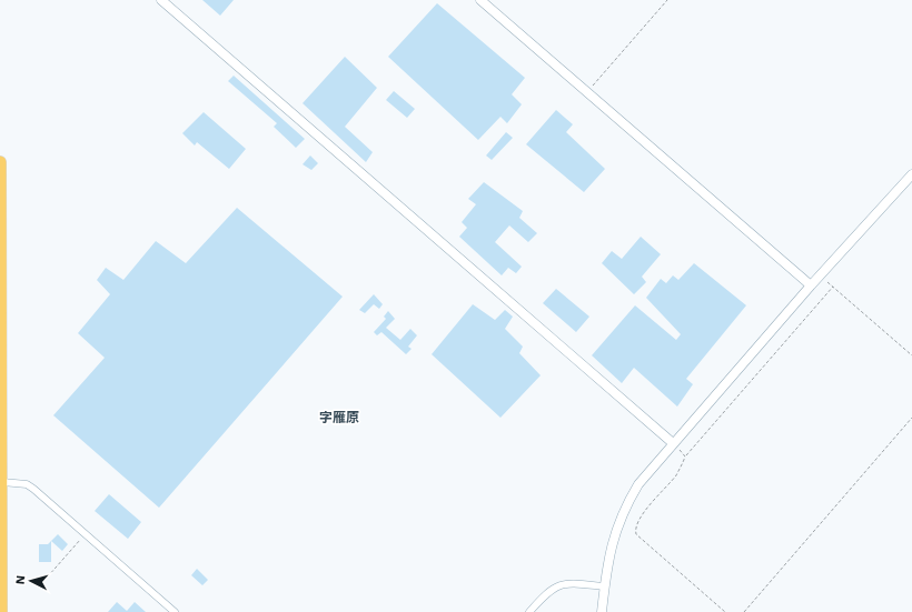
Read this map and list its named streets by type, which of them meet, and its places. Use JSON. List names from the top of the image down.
{
  "districts": ["字雁原"],
  "north": "left"
}
